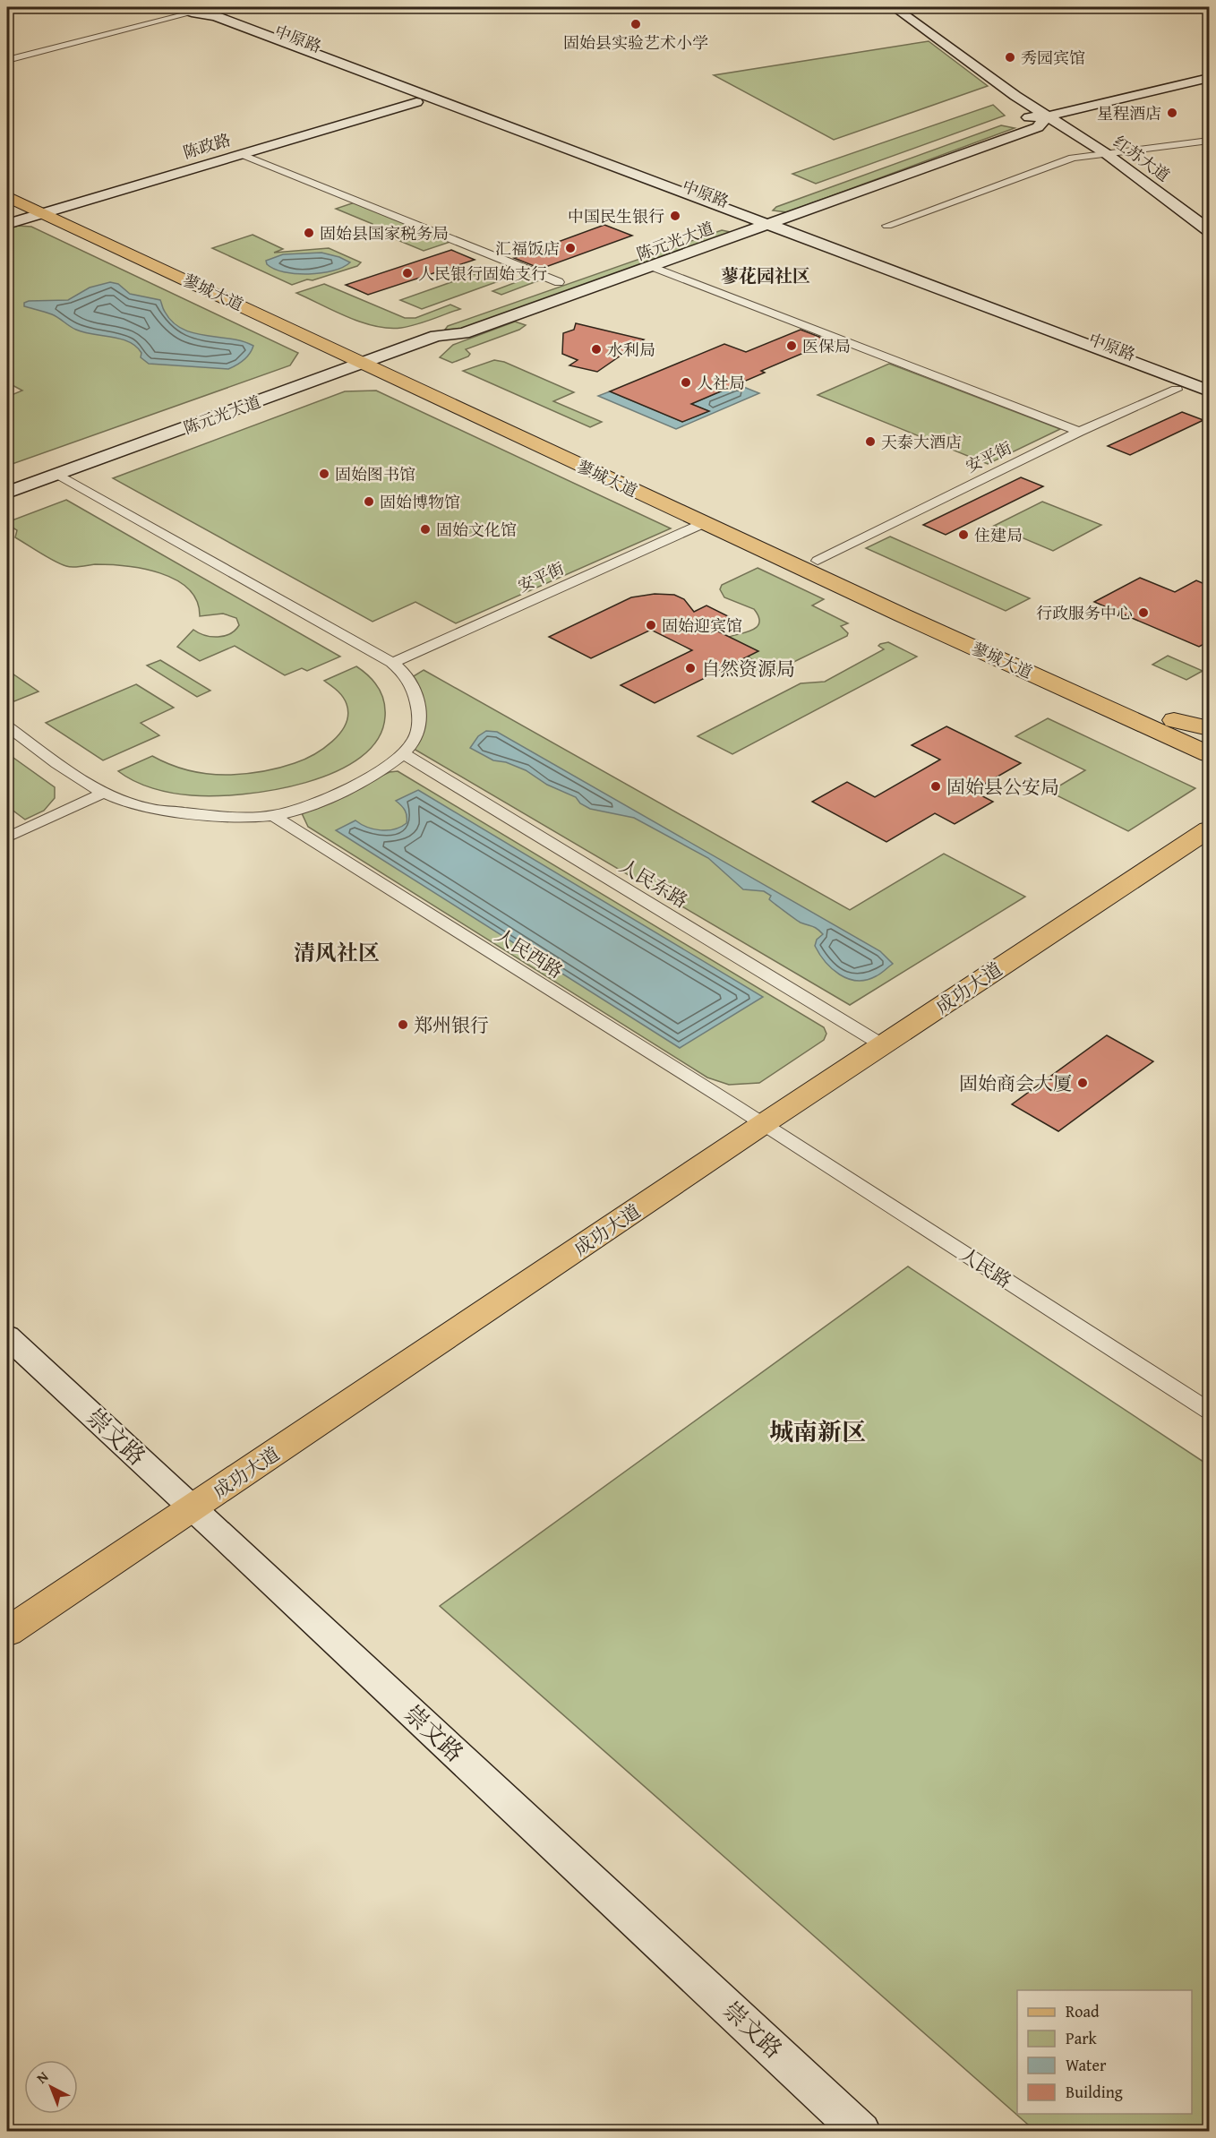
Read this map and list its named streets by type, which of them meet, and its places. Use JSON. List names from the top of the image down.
{
  "streets": {
    "main road": [
      "中原路",
      "陈政路",
      "红苏大道",
      "陈元光大道",
      "蓼城大道",
      "成功大道",
      "崇文路"
    ],
    "street": [
      "安平街",
      "人民东路",
      "人民西路",
      "人民路"
    ]
  },
  "crossings": [
    ["中原路", "陈政路"],
    ["中原路", "陈元光大道"],
    ["中原路", "安平街"],
    ["陈政路", "蓼城大道"],
    ["红苏大道", "陈元光大道"],
    ["陈元光大道", "蓼城大道"],
    ["蓼城大道", "安平街"],
    ["人民东路", "成功大道"],
    ["人民西路", "成功大道"],
    ["人民西路", "人民路"],
    ["成功大道", "人民路"],
    ["成功大道", "崇文路"]
  ],
  "districts": ["蓼花园社区", "清风社区", "城南新区"],
  "places": [
    "固始县实验艺术小学",
    "秀园宾馆",
    "星程酒店",
    "中国民生银行",
    "固始县国家税务局",
    "汇福饭店",
    "人民银行固始支行",
    "医保局",
    "水利局",
    "人社局",
    "天泰大酒店",
    "固始图书馆",
    "固始博物馆",
    "固始文化馆",
    "住建局",
    "行政服务中心",
    "固始迎宾馆",
    "自然资源局",
    "固始县公安局",
    "郑州银行",
    "固始商会大厦"
  ],
  "legend": [
    "Road",
    "Park",
    "Water",
    "Building"
  ],
  "north": "top left"
}
